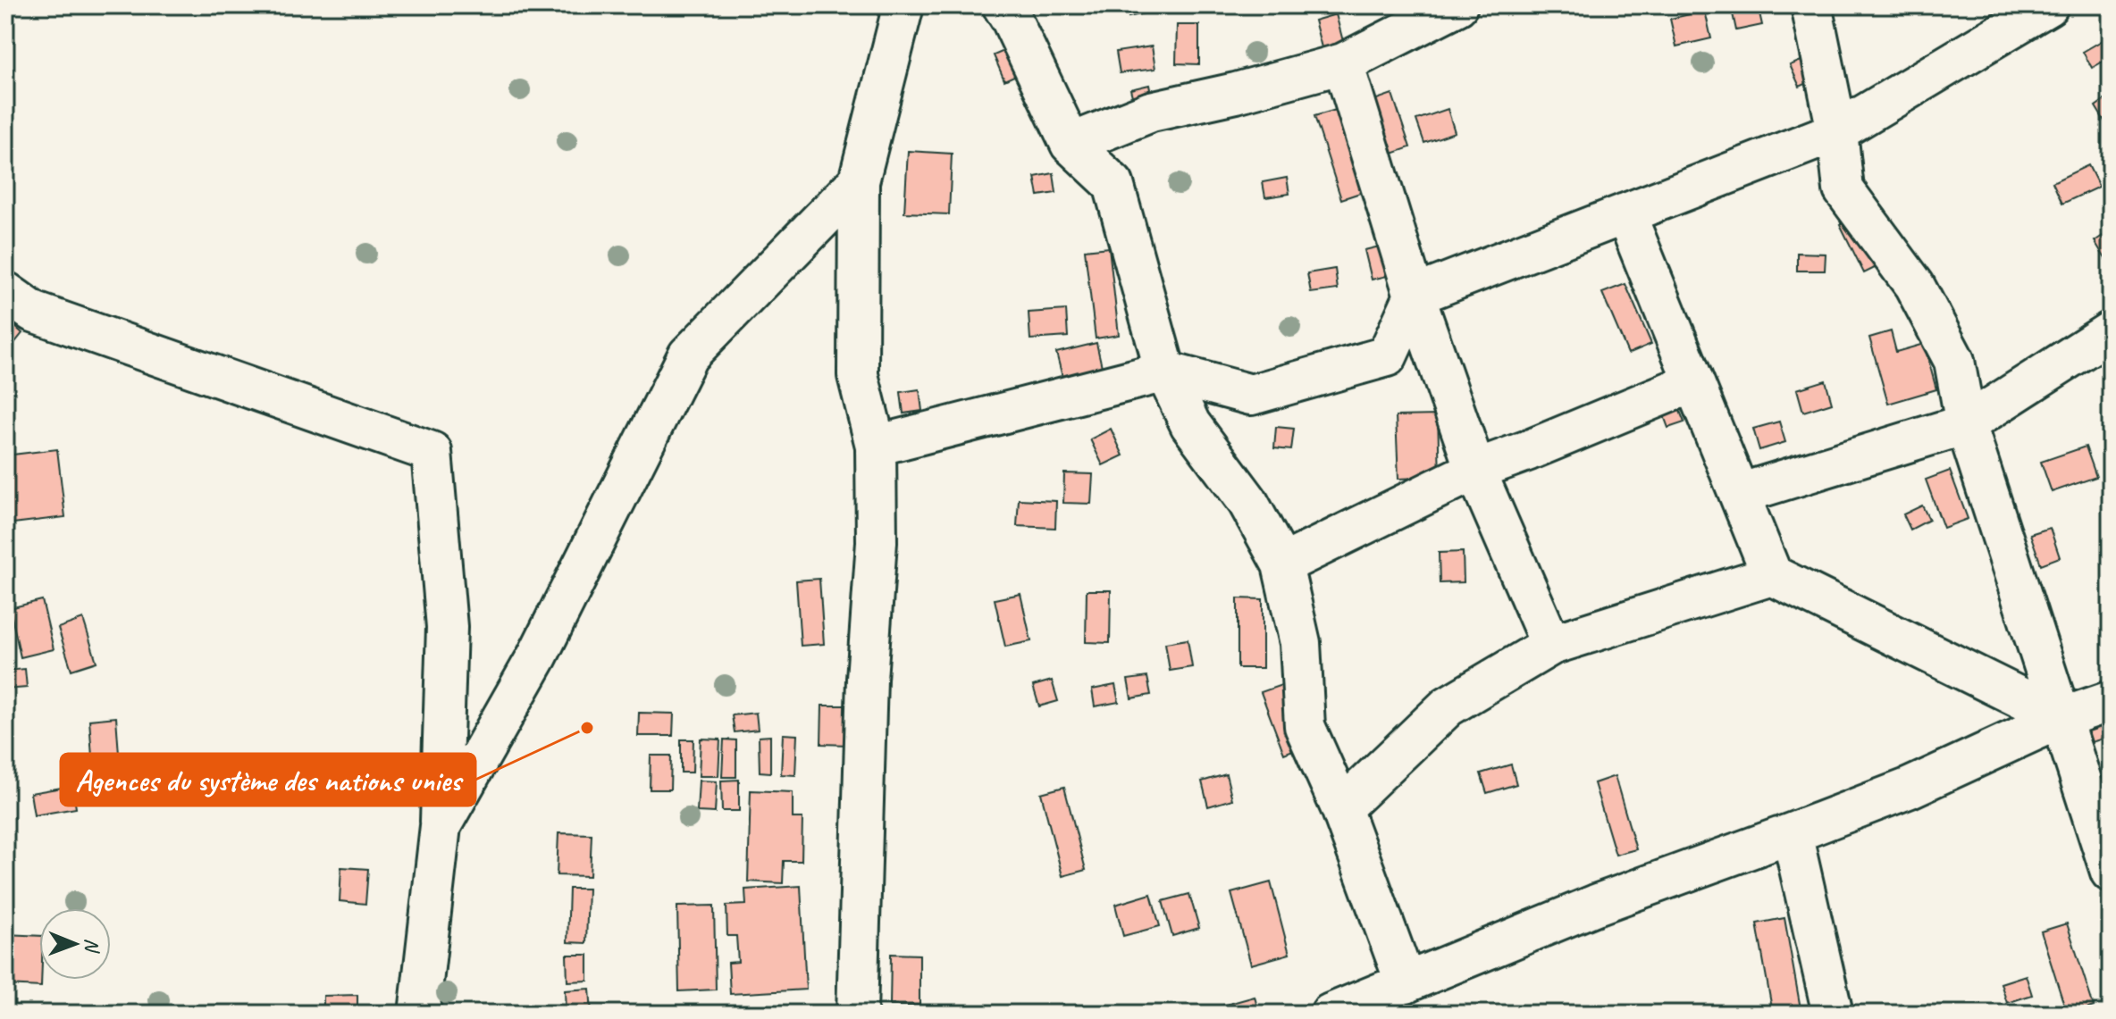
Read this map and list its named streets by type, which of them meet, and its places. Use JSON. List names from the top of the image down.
{
  "places": ["Agences du système des nations unies"],
  "north": "right"
}
